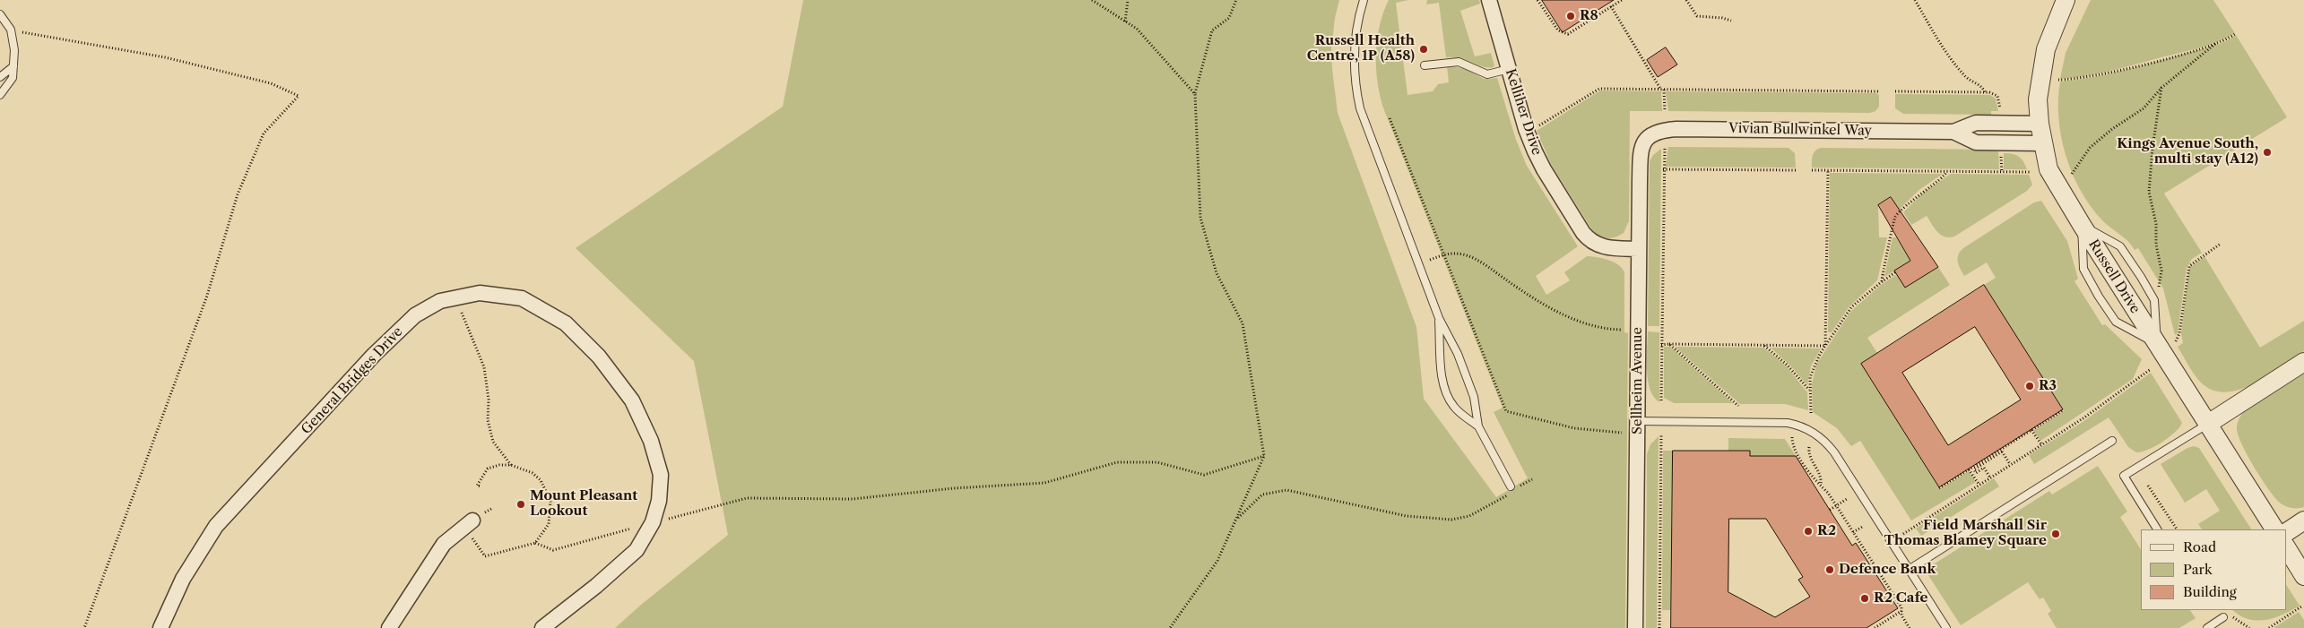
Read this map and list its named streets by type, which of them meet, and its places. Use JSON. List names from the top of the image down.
{
  "streets": {
    "street": [
      "Kelliher Drive",
      "Vivian Bullwinkel Way",
      "Russell Drive",
      "General Bridges Drive",
      "Sellheim Avenue"
    ]
  },
  "crossings": [
    ["Kelliher Drive", "Sellheim Avenue"],
    ["Vivian Bullwinkel Way", "Russell Drive"],
    ["Vivian Bullwinkel Way", "Sellheim Avenue"]
  ],
  "places": [
    "R8",
    "Russell Health Centre, 1P (A58)",
    "Kings Avenue South, multi stay (A12)",
    "R3",
    "Mount Pleasant Lookout",
    "R2",
    "Field Marshall Sir Thomas Blamey Square",
    "Defence Bank",
    "R2 Cafe"
  ],
  "legend": ["Road", "Park", "Building"]
}
